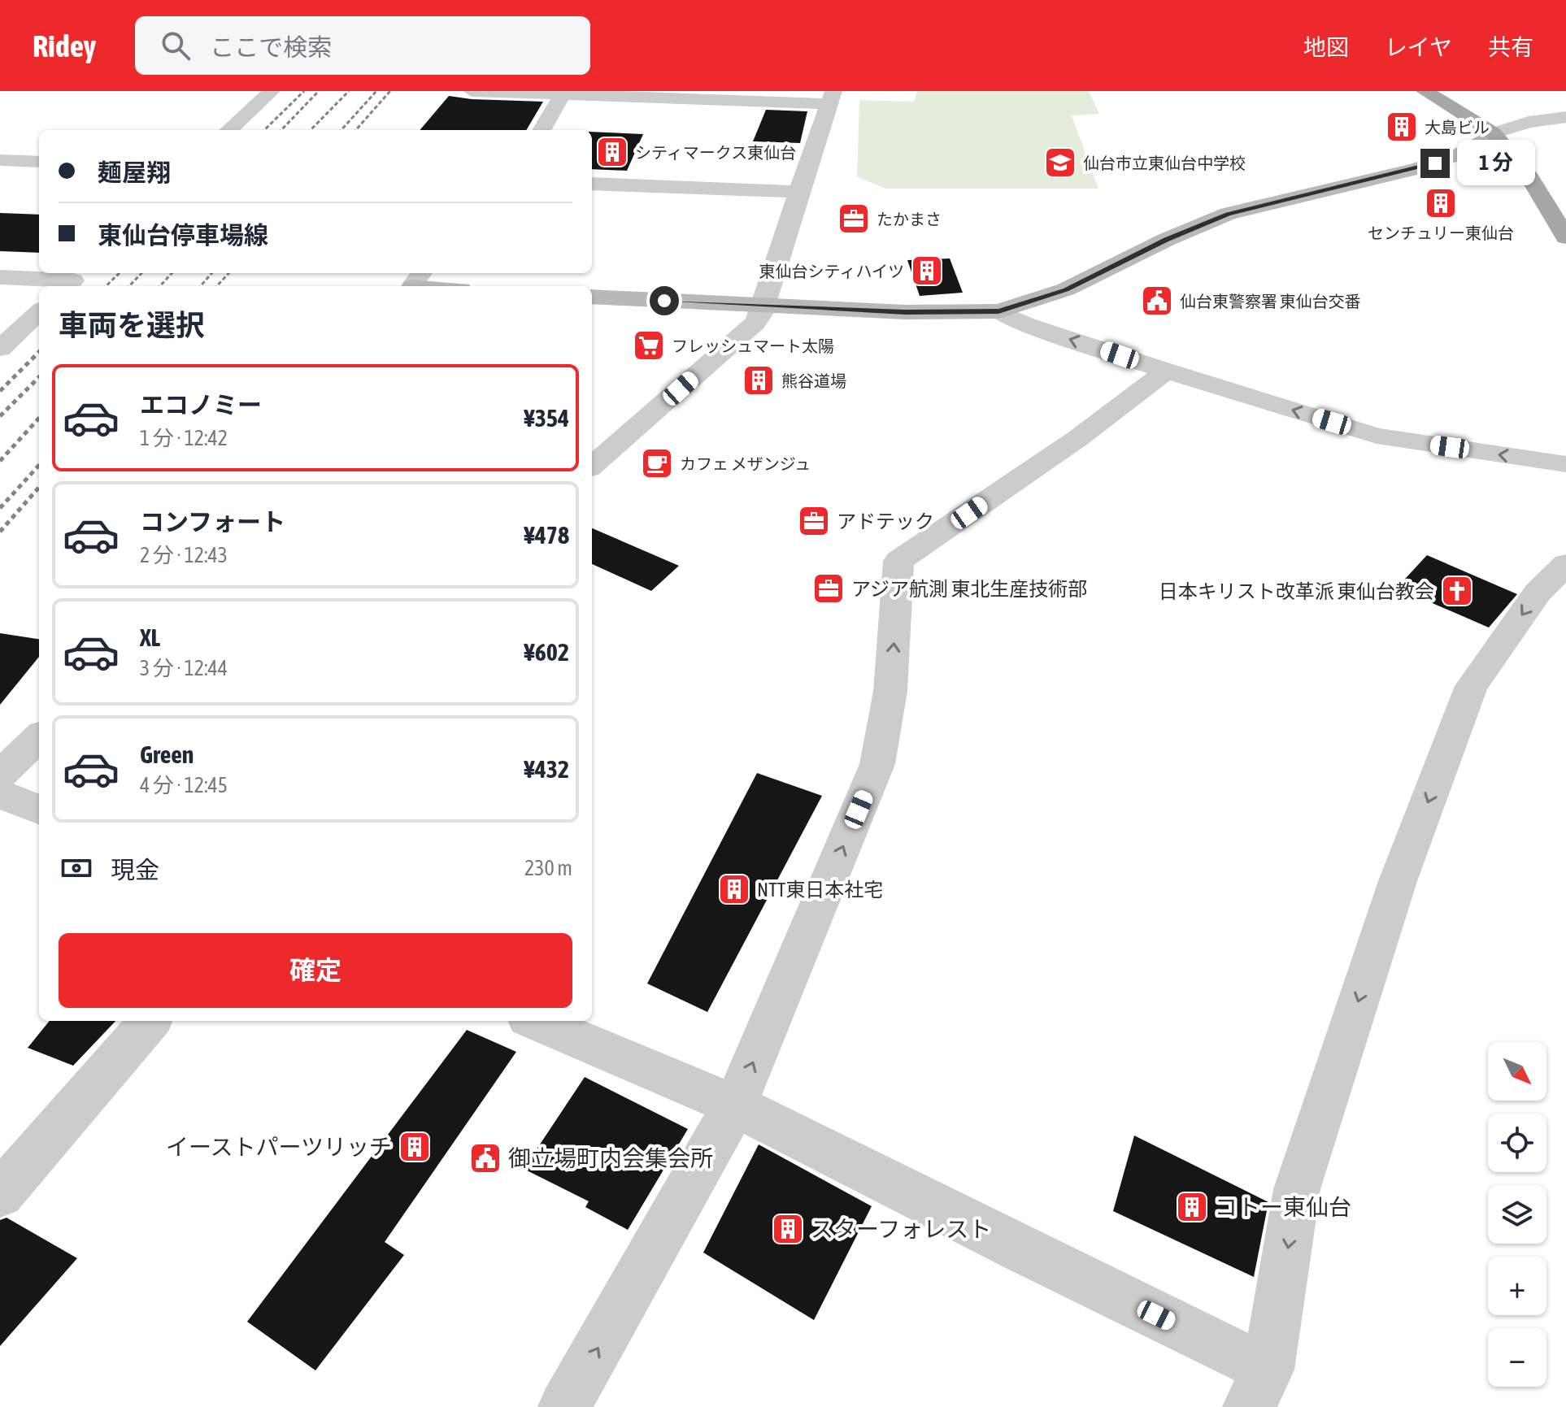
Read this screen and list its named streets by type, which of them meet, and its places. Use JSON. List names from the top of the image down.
{
  "places": {
    "building": [
      "大島ビル",
      "シティマークス東仙台",
      "センチュリー東仙台",
      "東仙台シティハイツ",
      "熊谷道場",
      "NTT東日本社宅",
      "イーストパーツリッチ",
      "コトー東仙台",
      "スターフォレスト"
    ],
    "school or university": ["仙台市立東仙台中学校"],
    "office": ["たかまさ", "アドテック", "アジア航測 東北生産技術部"],
    "public building": ["仙台東警察署 東仙台交番", "御立場町内会集会所"],
    "supermarket": ["フレッシュマート太陽"],
    "cafe": ["カフェ メザンジュ"],
    "church": ["日本キリスト改革派 東仙台教会"]
  },
  "north": "bottom right",
  "page": {
    "header": "Ridey",
    "search": "ここで検索",
    "nav": ["地図", "レイヤ", "共有"],
    "banner": ["麺屋翔", "東仙台停車場線"],
    "bubble": "1 分",
    "heading": "車両を選択",
    "list": [
      {
        "name": "エコノミー",
        "note": "1 分 · 12:42",
        "value": "¥354"
      },
      {
        "name": "コンフォート",
        "note": "2 分 · 12:43",
        "value": "¥478"
      },
      {
        "name": "XL",
        "note": "3 分 · 12:44",
        "value": "¥602"
      },
      {
        "name": "Green",
        "note": "4 分 · 12:45",
        "value": "¥432"
      }
    ],
    "pay": ["現金", "230 m"],
    "buttons": "確定",
    "map_buttons": ["+", "−"]
  }
}
